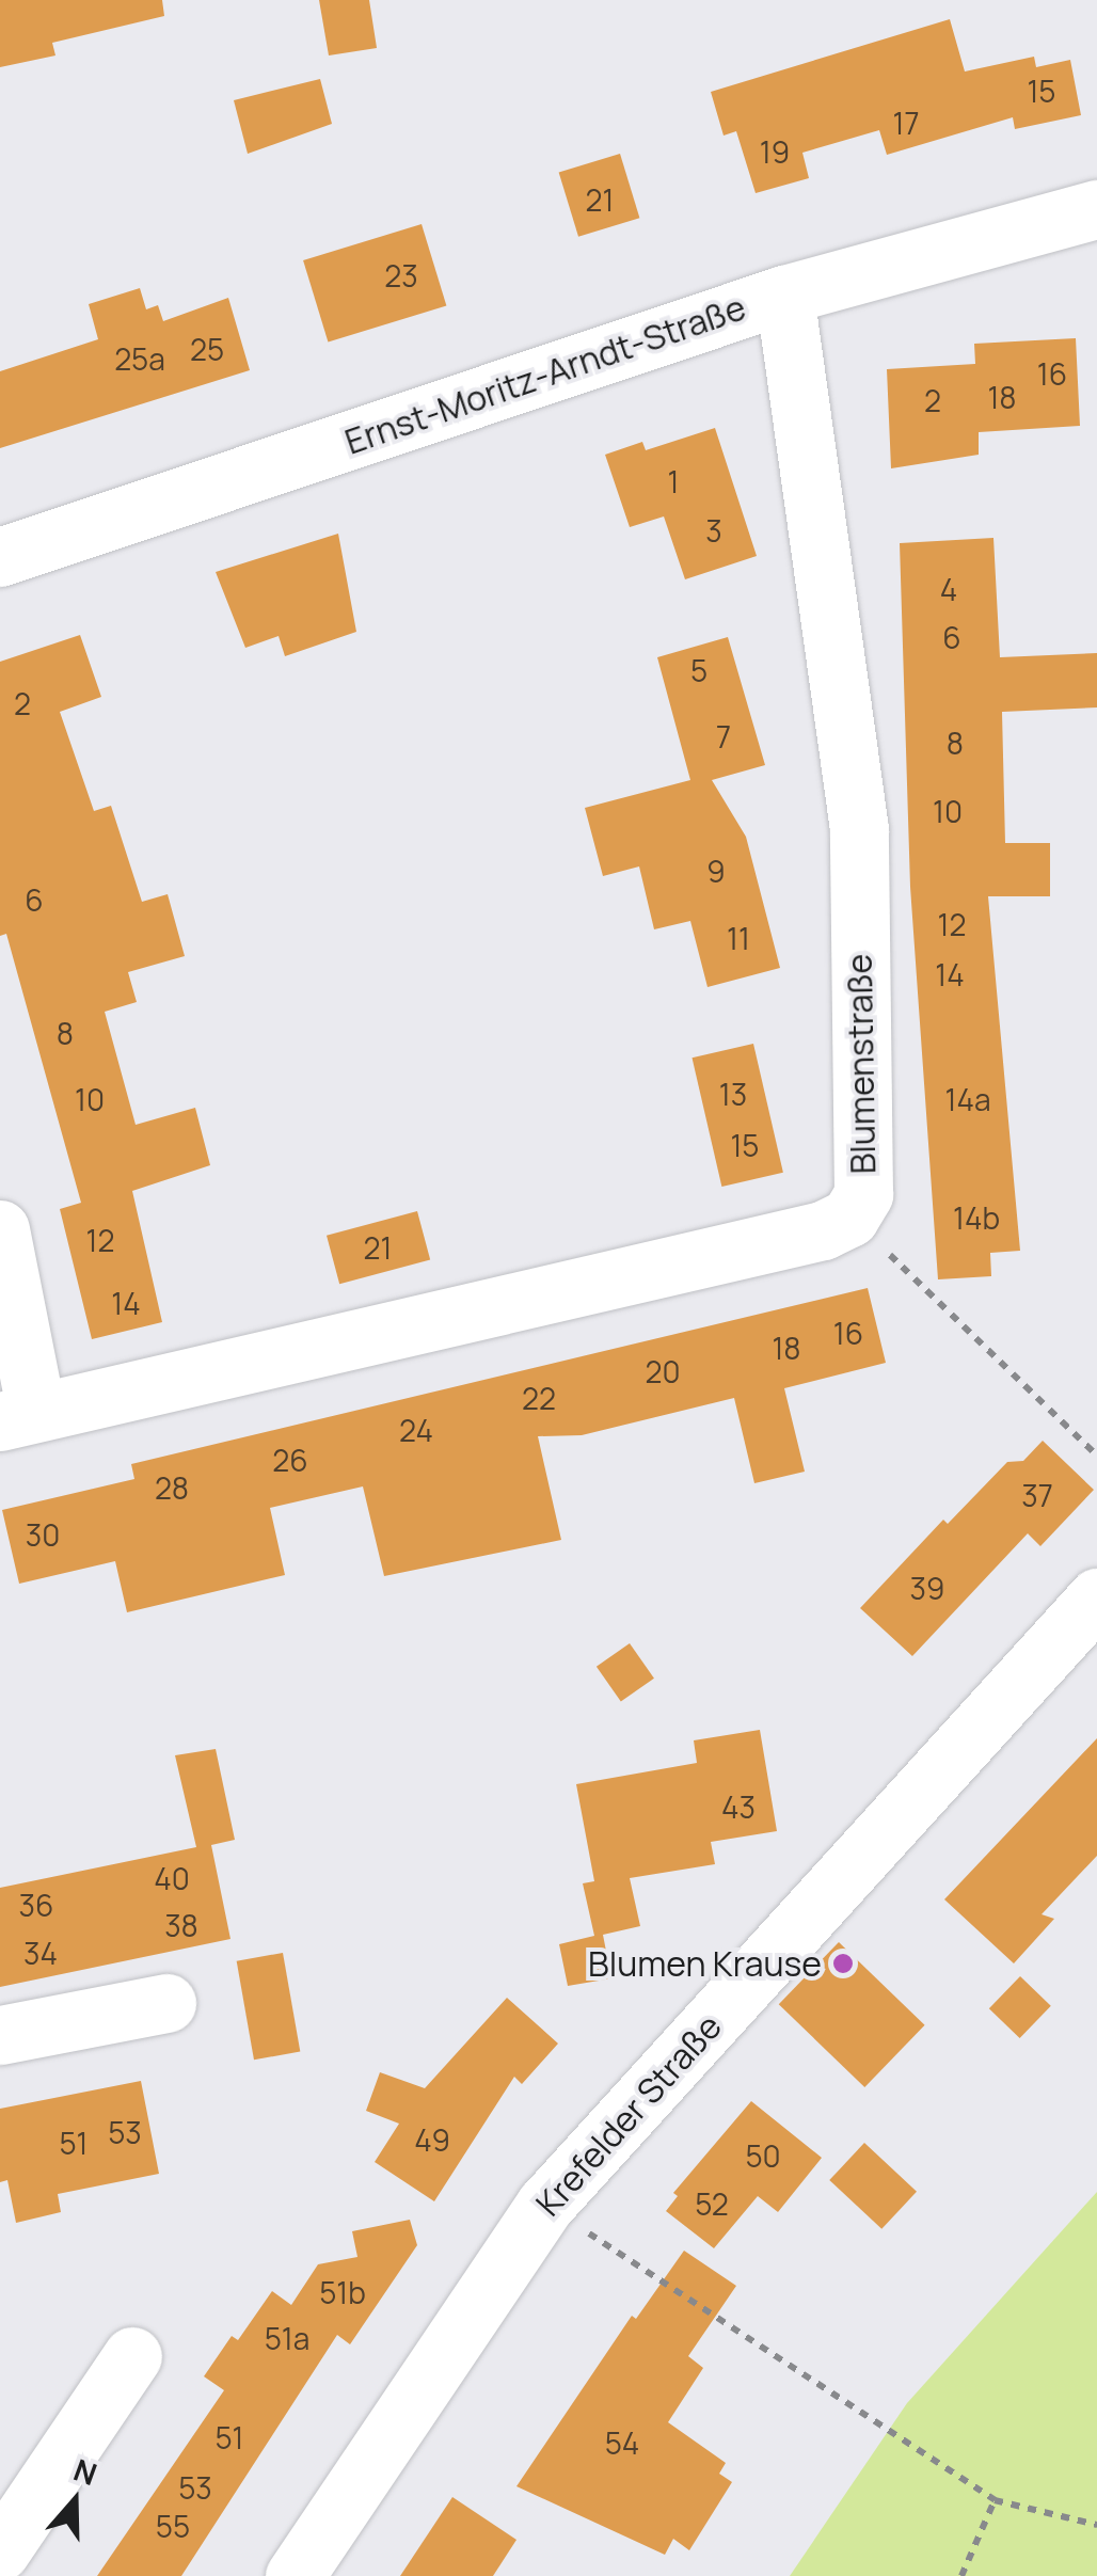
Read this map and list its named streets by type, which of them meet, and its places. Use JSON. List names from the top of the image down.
{
  "streets": {
    "street": ["Ernst-Moritz-Arndt-Straße", "Blumenstraße", "Krefelder Straße"]
  },
  "crossings": [
    ["Ernst-Moritz-Arndt-Straße", "Blumenstraße"]
  ],
  "places": ["Blumen Krause"],
  "house_numbers": [
    "15",
    "17",
    "19",
    "21",
    "23",
    "25",
    "25a",
    "16",
    "18",
    "2",
    "1",
    "3",
    "4",
    "6",
    "5",
    "2",
    "7",
    "8",
    "10",
    "9",
    "6",
    "12",
    "11",
    "14",
    "8",
    "13",
    "10",
    "14a",
    "15",
    "14b",
    "12",
    "21",
    "14",
    "16",
    "18",
    "20",
    "22",
    "24",
    "26",
    "28",
    "37",
    "30",
    "39",
    "43",
    "40",
    "36",
    "38",
    "34",
    "53",
    "49",
    "51",
    "50",
    "52",
    "51b",
    "51a",
    "51",
    "54",
    "53",
    "55"
  ],
  "north": "top"
}
